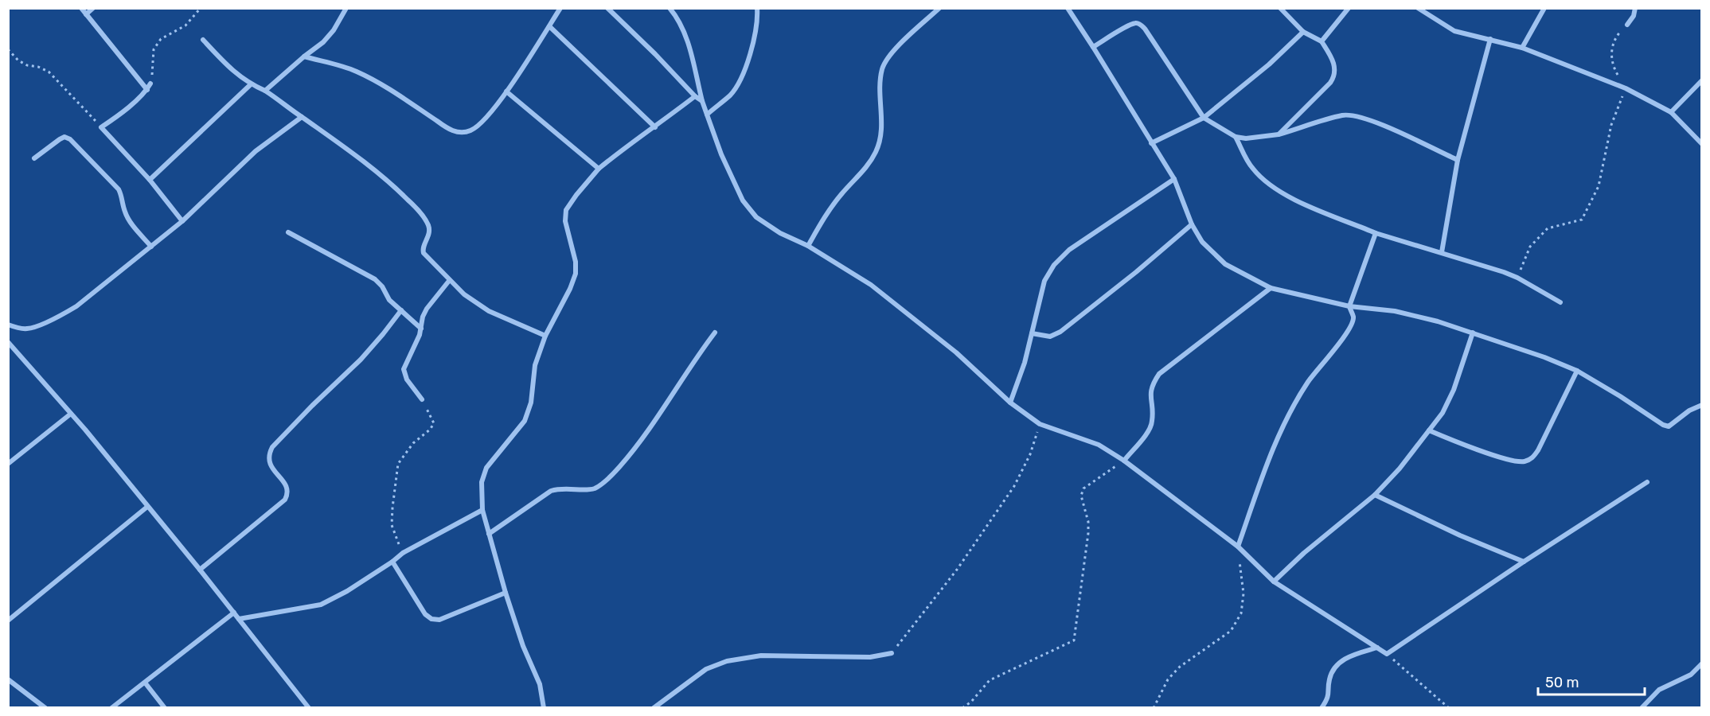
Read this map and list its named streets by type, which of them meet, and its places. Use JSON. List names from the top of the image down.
{
  "scale_bar": "50 m"
}
